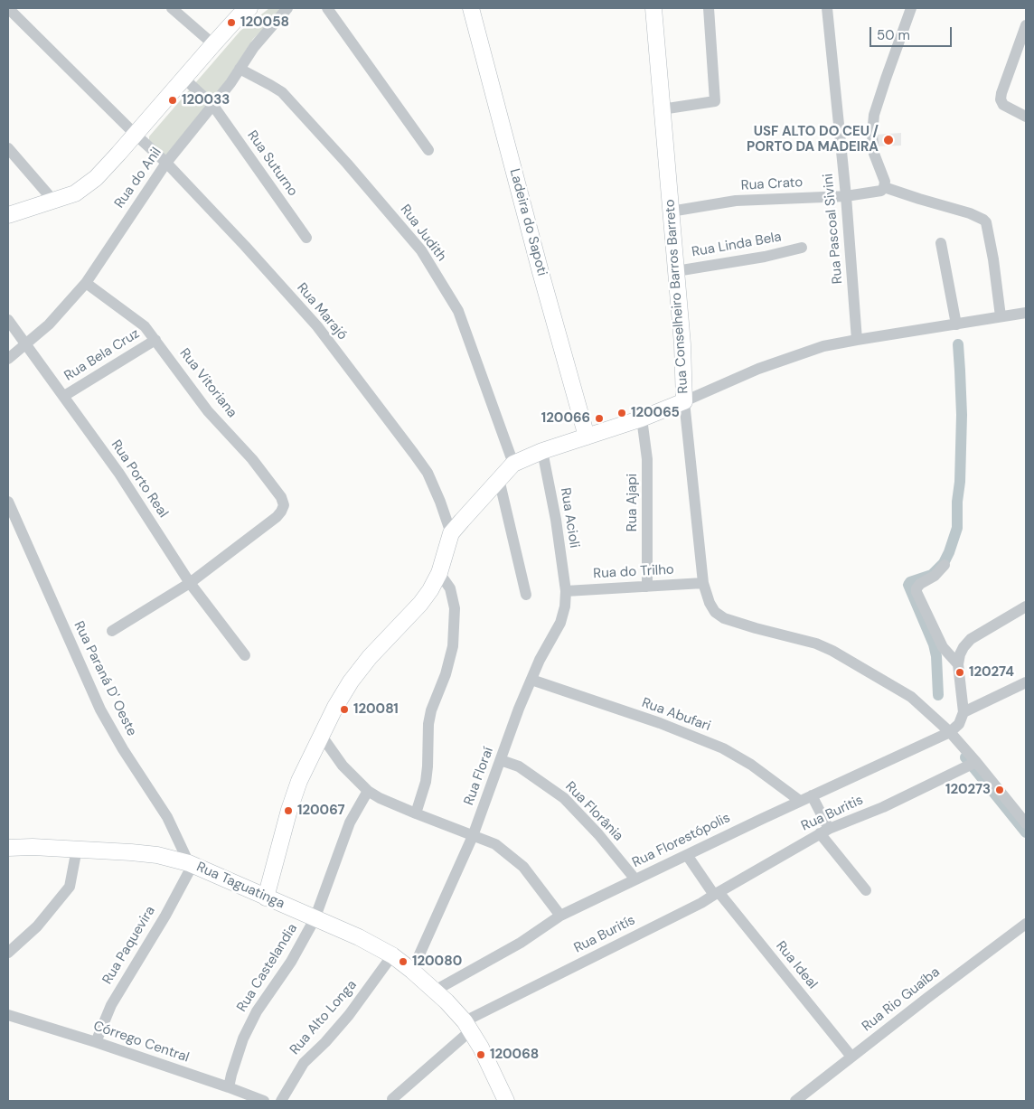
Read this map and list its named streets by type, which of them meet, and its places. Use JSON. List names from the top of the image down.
{
  "streets": {
    "street": [
      "Rua Suturno",
      "Rua do Anil",
      "Rua Crato",
      "Ladeira do Sapoti",
      "Rua Pascoal Sivini",
      "Rua Judith",
      "Rua Linda Bela",
      "Rua Conselheiro Barros Barreto",
      "Rua Marajó",
      "Rua Bela Cruz",
      "Rua Vitoriana",
      "Rua Porto Real",
      "Rua Ajapi",
      "Rua Acioli",
      "Rua do Trilho",
      "Rua Paraná D' Oeste",
      "Rua Abufari",
      "Rua Floraí",
      "Rua Florânia",
      "Rua Buritis",
      "Rua Florestópolis",
      "Rua Taguatinga",
      "Rua Buritís",
      "Rua Paquevira",
      "Rua Ideal",
      "Rua Castelandia",
      "Rua Rio Guaíba",
      "Rua Alto Longa",
      "Córrego Central"
    ]
  },
  "crossings": [
    ["Rua Suturno", "Rua do Anil"],
    ["Rua do Anil", "Rua Judith"],
    ["Rua do Anil", "Rua Marajó"],
    ["Rua do Anil", "Rua Vitoriana"],
    ["Rua do Anil", "Rua Porto Real"],
    ["Rua Crato", "Rua Pascoal Sivini"],
    ["Rua Crato", "Rua Conselheiro Barros Barreto"],
    ["Rua Linda Bela", "Rua Conselheiro Barros Barreto"],
    ["Rua Conselheiro Barros Barreto", "Rua do Trilho"],
    ["Rua Conselheiro Barros Barreto", "Rua Buritis"],
    ["Rua Conselheiro Barros Barreto", "Rua Florestópolis"],
    ["Rua Bela Cruz", "Rua Vitoriana"],
    ["Rua Bela Cruz", "Rua Porto Real"],
    ["Rua Vitoriana", "Rua Porto Real"],
    ["Rua Ajapi", "Rua do Trilho"],
    ["Rua Acioli", "Rua do Trilho"],
    ["Rua Acioli", "Rua Floraí"],
    ["Rua do Trilho", "Rua Floraí"],
    ["Rua Paraná D' Oeste", "Rua Taguatinga"],
    ["Rua Paraná D' Oeste", "Rua Paquevira"],
    ["Rua Abufari", "Rua Floraí"],
    ["Rua Abufari", "Rua Florestópolis"],
    ["Rua Floraí", "Rua Florânia"],
    ["Rua Floraí", "Rua Taguatinga"],
    ["Rua Florânia", "Rua Florestópolis"],
    ["Rua Buritis", "Rua Buritís"],
    ["Rua Buritis", "Rua Ideal"],
    ["Rua Florestópolis", "Rua Taguatinga"],
    ["Rua Taguatinga", "Rua Buritís"],
    ["Rua Taguatinga", "Rua Paquevira"],
    ["Rua Taguatinga", "Rua Castelandia"],
    ["Rua Taguatinga", "Rua Alto Longa"],
    ["Rua Buritís", "Rua Ideal"],
    ["Rua Paquevira", "Córrego Central"],
    ["Rua Ideal", "Rua Rio Guaíba"],
    ["Rua Castelandia", "Córrego Central"]
  ],
  "places": [
    "120058",
    "120033",
    "USF ALTO DO CEU / PORTO DA MADEIRA",
    "120065",
    "120066",
    "120274",
    "120081",
    "120273",
    "120067",
    "120080",
    "120068"
  ],
  "scale_bar": "50 m"
}
